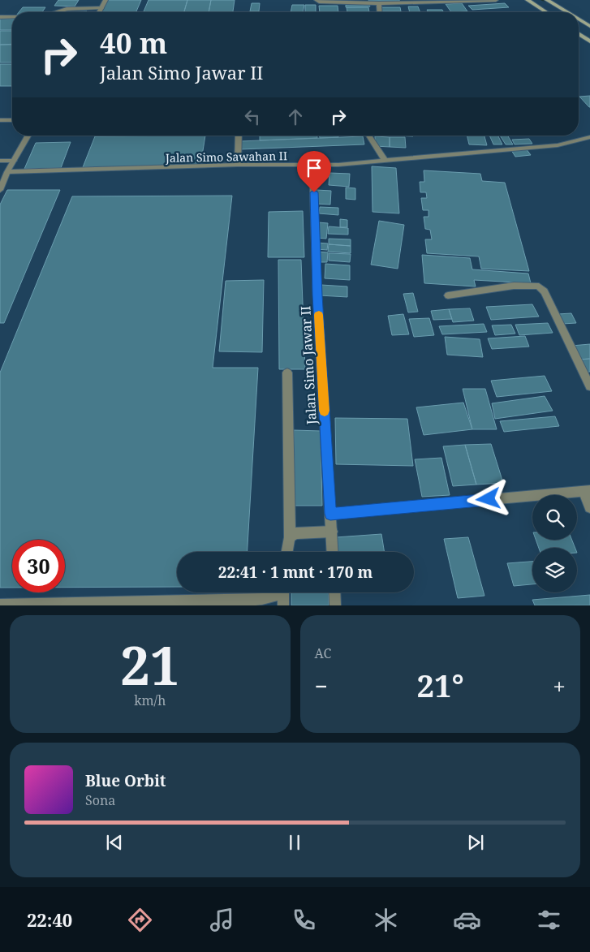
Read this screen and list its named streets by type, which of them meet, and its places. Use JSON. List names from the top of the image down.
{
  "streets": {
    "street": ["Jalan Simo Sawahan II", "Jalan Simo Jawar II"]
  },
  "crossings": [
    ["Jalan Simo Sawahan II", "Jalan Simo Jawar II"]
  ],
  "page": {
    "turn": ["40 m", "Jalan Simo Jawar II"],
    "limit": "30",
    "trip": "22:41 · 1 mnt · 170 m",
    "tile": [
      ["21", "km/h"],
      "AC"
    ],
    "heat": ["−", "21°", "+"],
    "song": ["Blue Orbit", "Sona"],
    "tabs": "22:40"
  }
}
